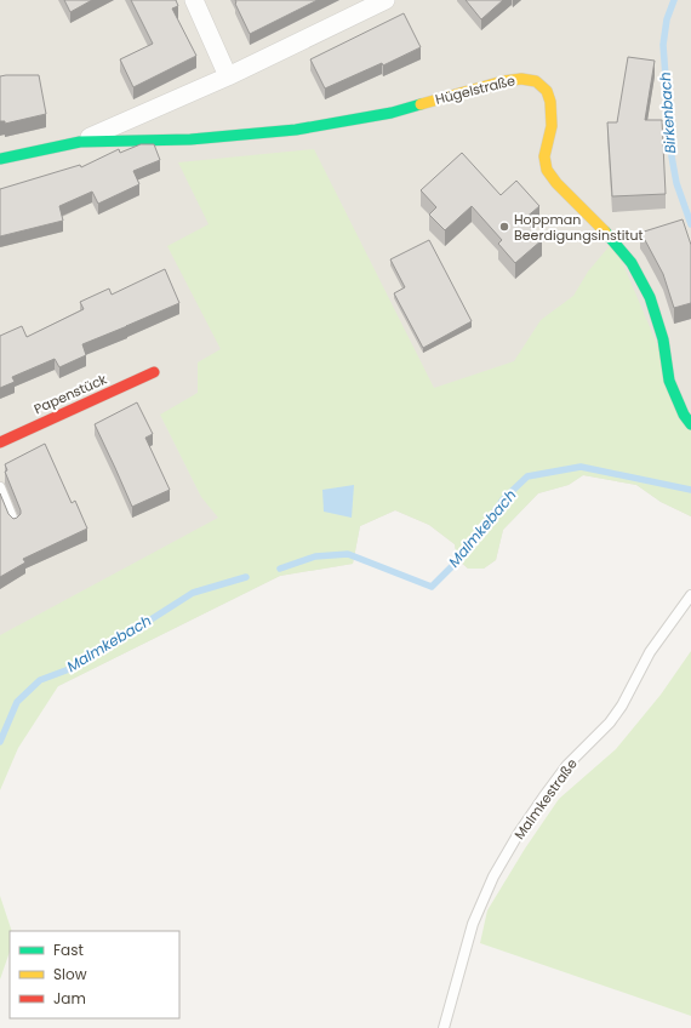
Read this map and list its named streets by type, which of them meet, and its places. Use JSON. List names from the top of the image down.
{
  "streets": {
    "street": ["Hügelstraße", "Papenstück"],
    "lane": ["Malmkestraße"]
  },
  "water": ["Birkenbach", "Malmkebach"],
  "places": ["Hoppman Beerdigungsinstitut"],
  "legend": ["Fast", "Slow", "Jam"]
}
